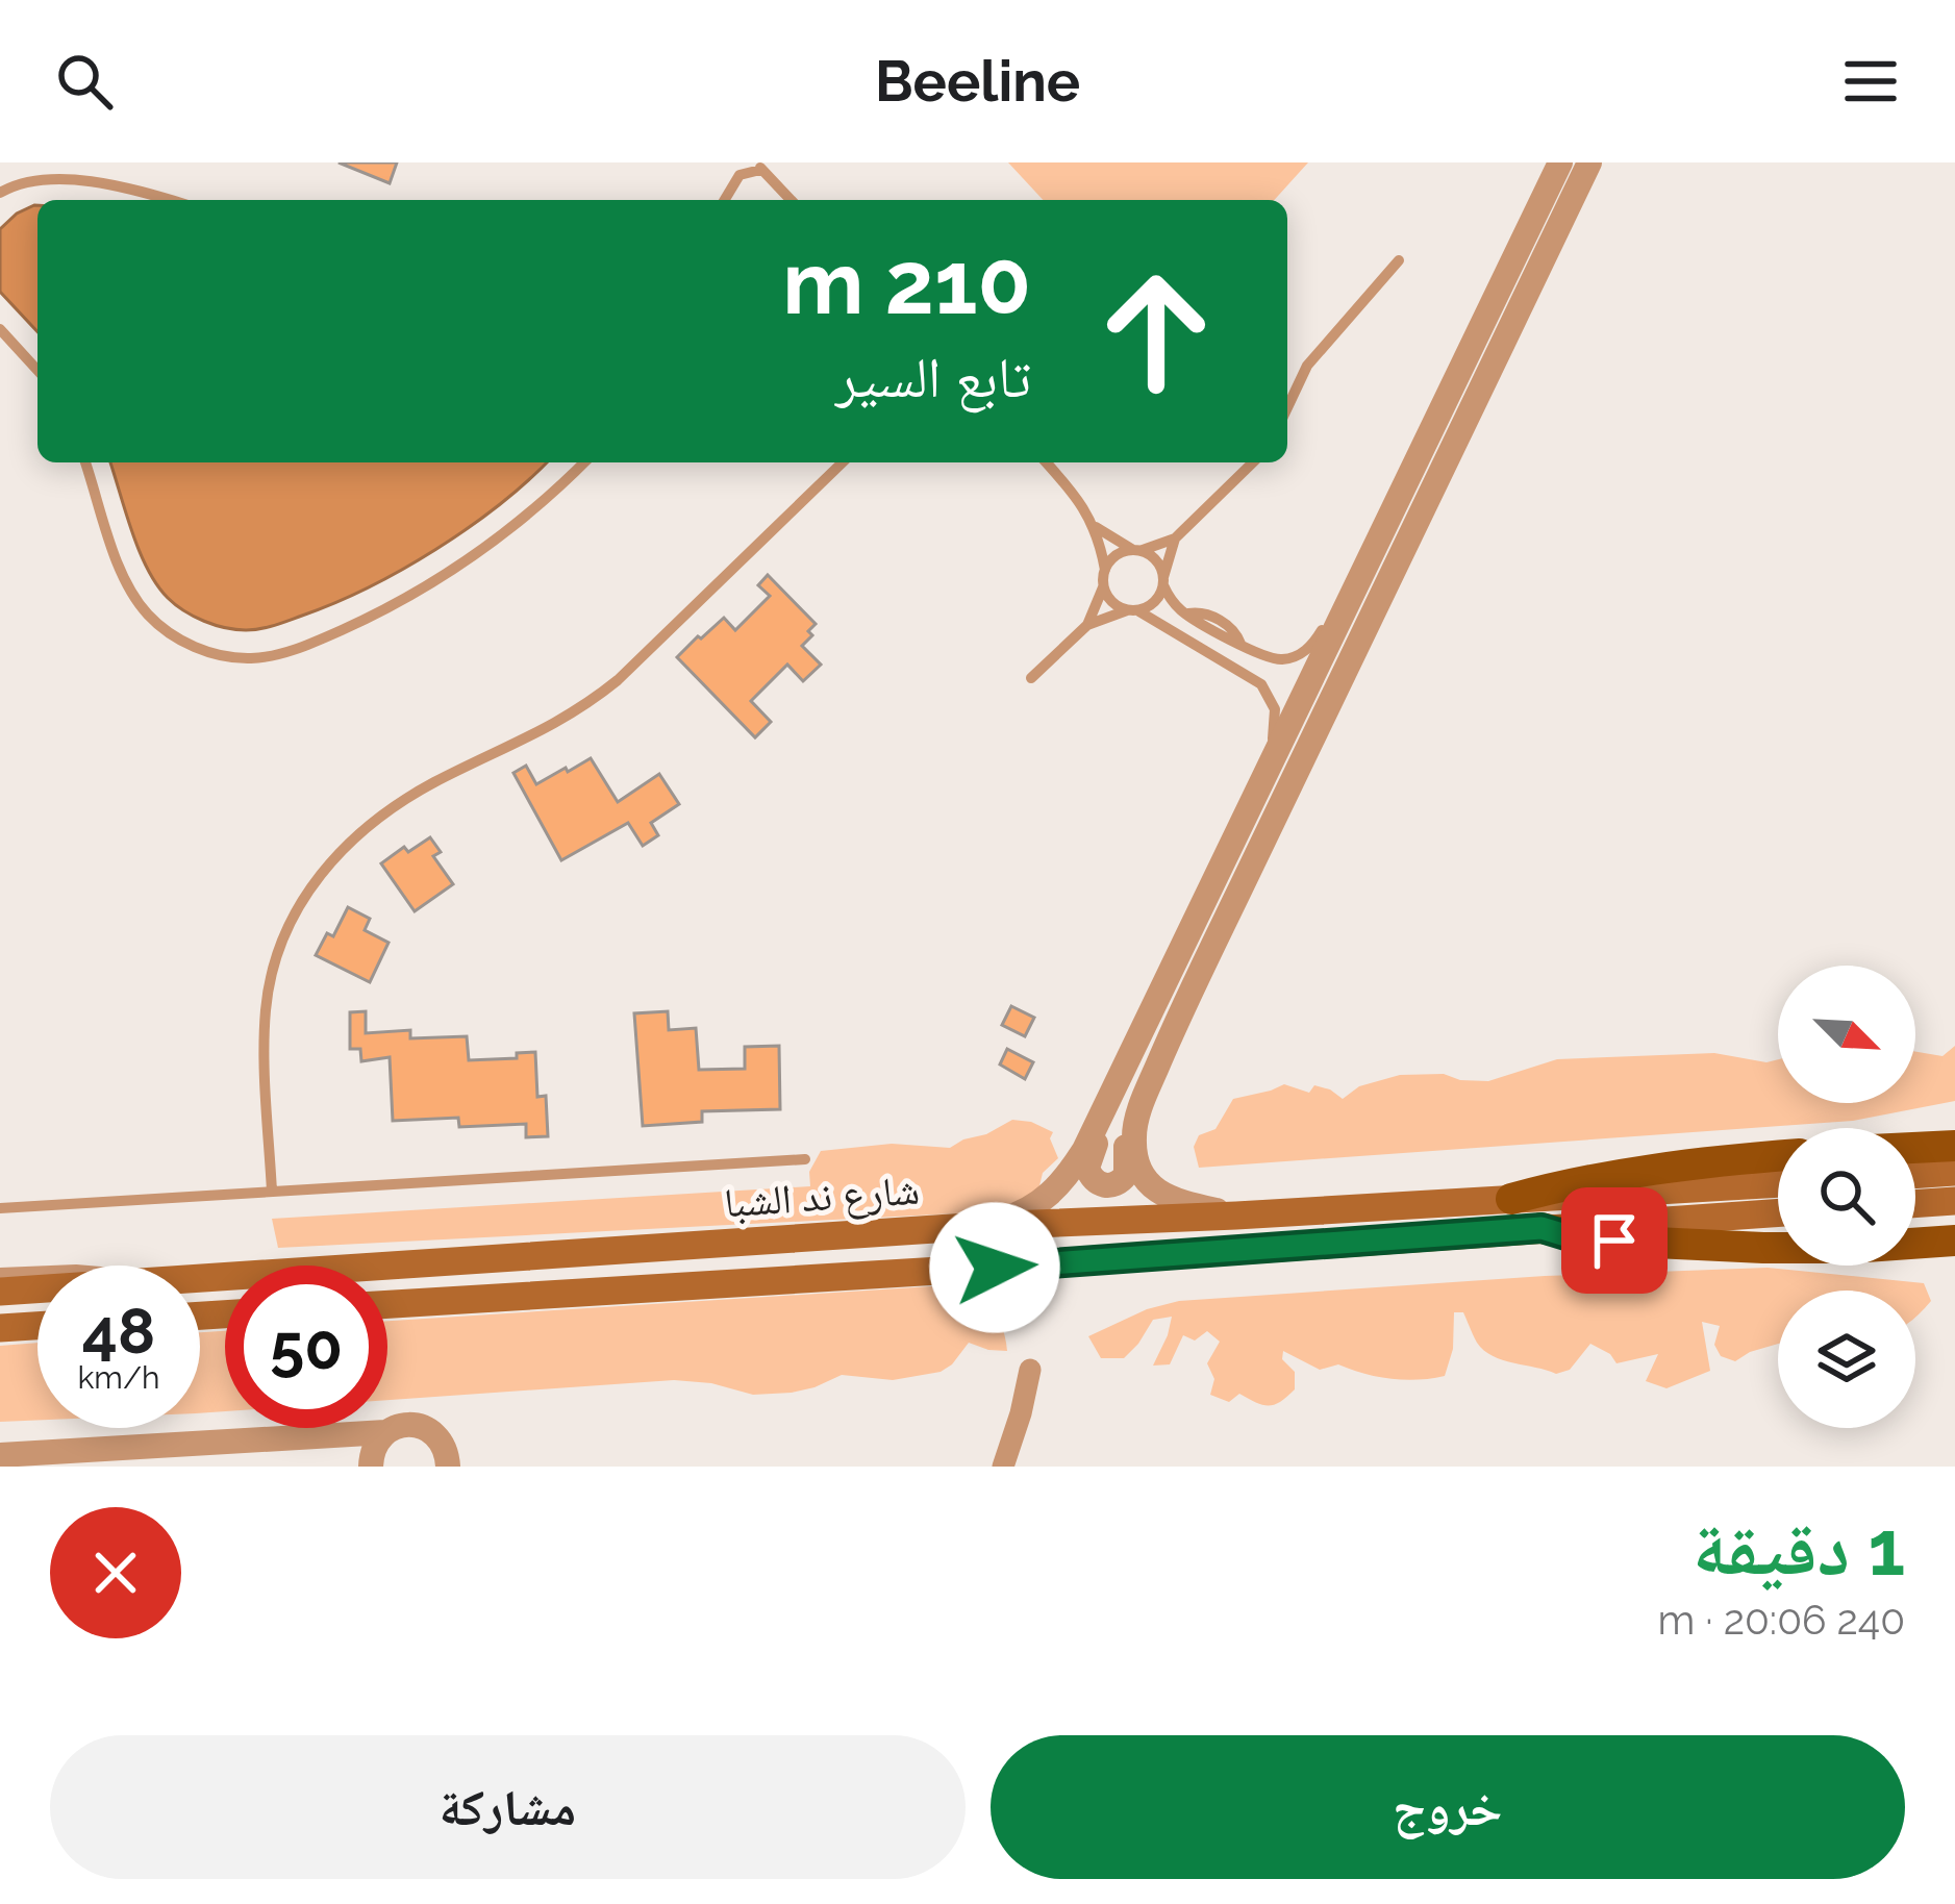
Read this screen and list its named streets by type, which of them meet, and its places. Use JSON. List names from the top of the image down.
{
  "streets": {
    "main road": ["شارع ند الشبا"]
  },
  "north": "bottom right",
  "page": {
    "header": "Beeline",
    "turn": ["210 m", "تابع السير"],
    "speed": "48 km/h",
    "limit": "50",
    "heading": ["1 دقيقة", "240 m · 20:06"],
    "buttons": ["خروج", "مشاركة"]
  }
}
